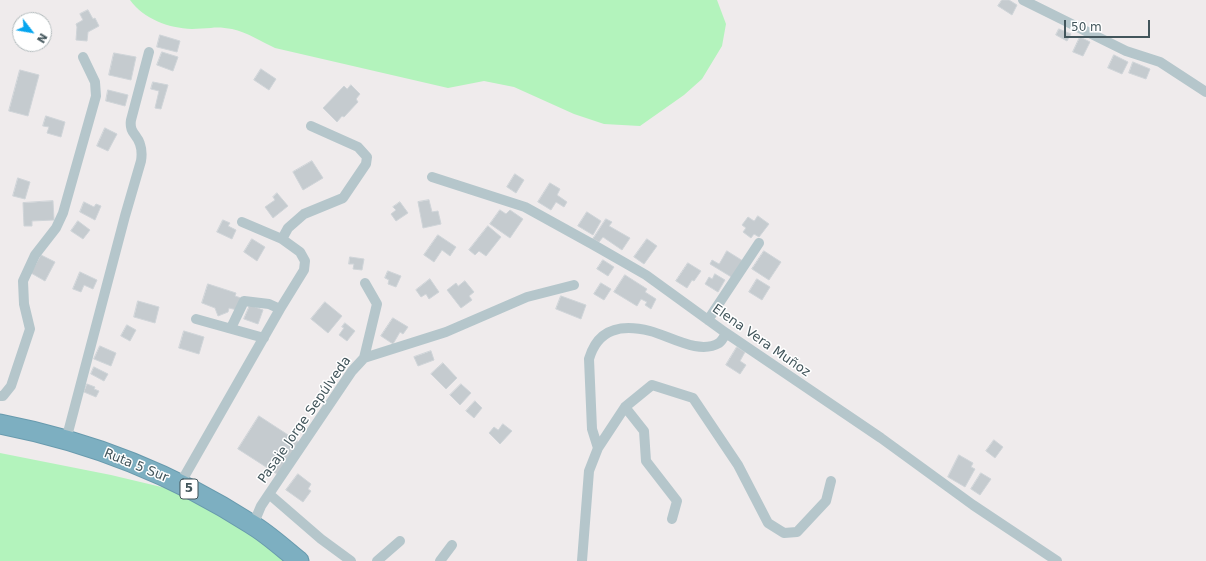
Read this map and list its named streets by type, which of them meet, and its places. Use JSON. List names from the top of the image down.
{
  "streets": {
    "highway": ["Ruta 5 Sur", "5"],
    "street": ["Elena Vera Muñoz", "Pasaje Jorge Sepúlveda"]
  },
  "crossings": [
    ["Pasaje Jorge Sepúlveda", "Ruta 5 Sur"]
  ],
  "scale_bar": "50 m",
  "north": "bottom right"
}
